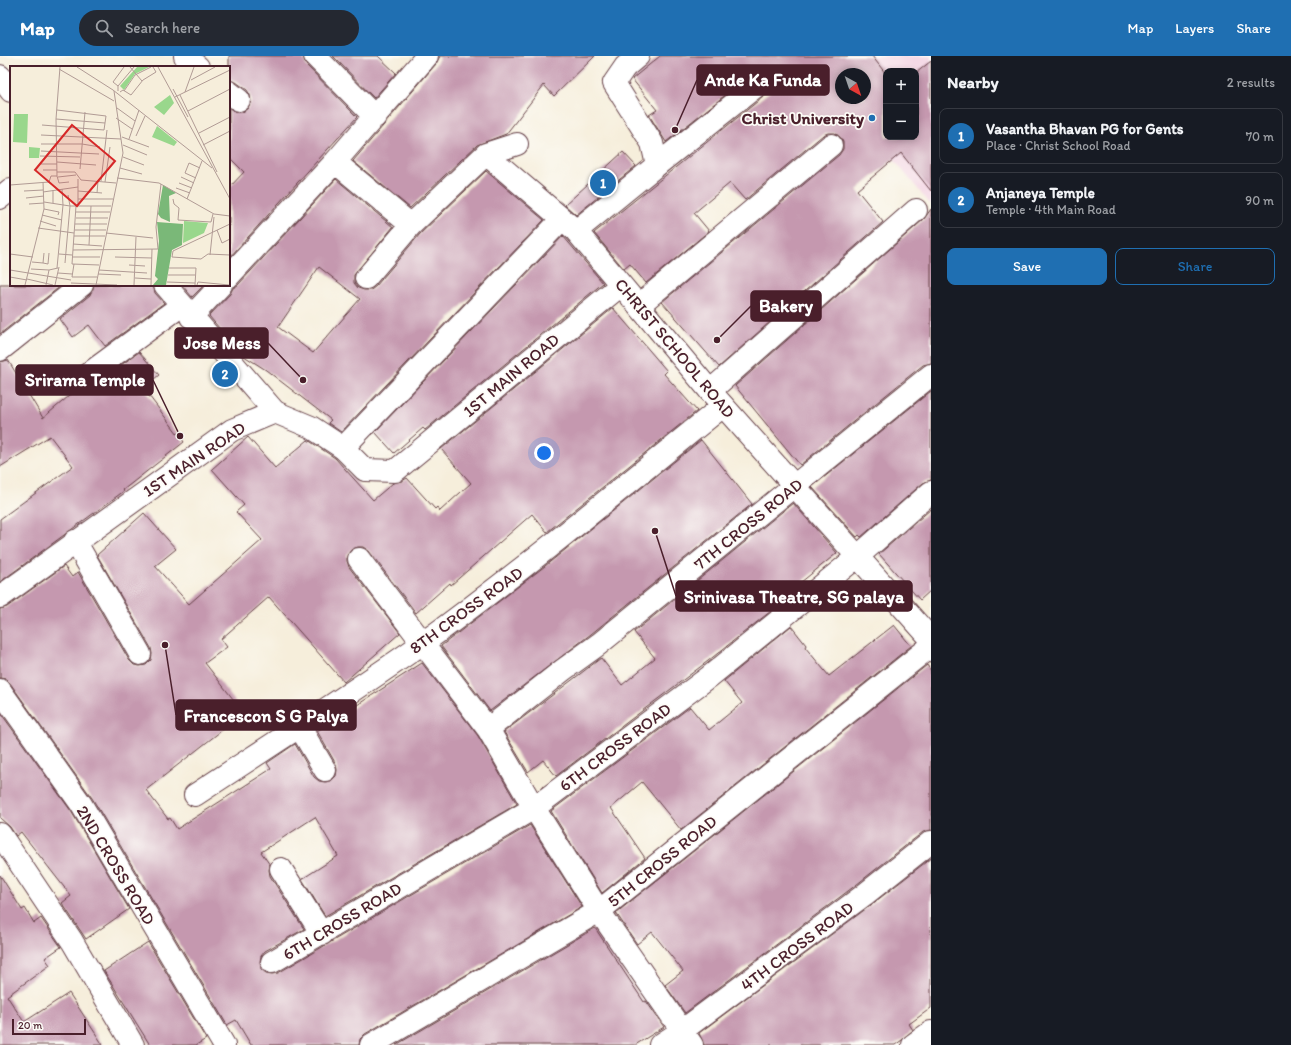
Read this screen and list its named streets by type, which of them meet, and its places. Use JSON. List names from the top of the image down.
{
  "streets": {
    "street": [
      "CHRIST SCHOOL ROAD",
      "1ST MAIN ROAD",
      "7TH CROSS ROAD",
      "8TH CROSS ROAD",
      "6TH CROSS ROAD",
      "5TH CROSS ROAD",
      "2ND CROSS ROAD",
      "4TH CROSS ROAD"
    ]
  },
  "crossings": [
    ["CHRIST SCHOOL ROAD", "1ST MAIN ROAD"],
    ["CHRIST SCHOOL ROAD", "7TH CROSS ROAD"],
    ["CHRIST SCHOOL ROAD", "8TH CROSS ROAD"],
    ["CHRIST SCHOOL ROAD", "6TH CROSS ROAD"]
  ],
  "places": [
    "Christ University",
    "Ande Ka Funda",
    "Bakery",
    "Jose Mess",
    "Srirama Temple",
    "Srinivasa Theatre, SG palaya",
    "Francescon S G Palya"
  ],
  "scale_bar": "20 m",
  "north": "bottom right",
  "page": {
    "header": "Map",
    "search": "Search here",
    "nav": ["Map", "Layers", "Share"],
    "heading": ["Nearby", "2 results"],
    "map_buttons": ["+", "−"],
    "list": [
      {
        "mark": "1",
        "name": "Vasantha Bhavan PG for Gents",
        "note": "Place · Christ School Road",
        "value": "70 m"
      },
      {
        "mark": "2",
        "name": "Anjaneya Temple",
        "note": "Temple · 4th Main Road",
        "value": "90 m"
      }
    ],
    "pins": ["1", "2"],
    "buttons": ["Save", "Share"],
    "scale": "20 m"
  }
}
